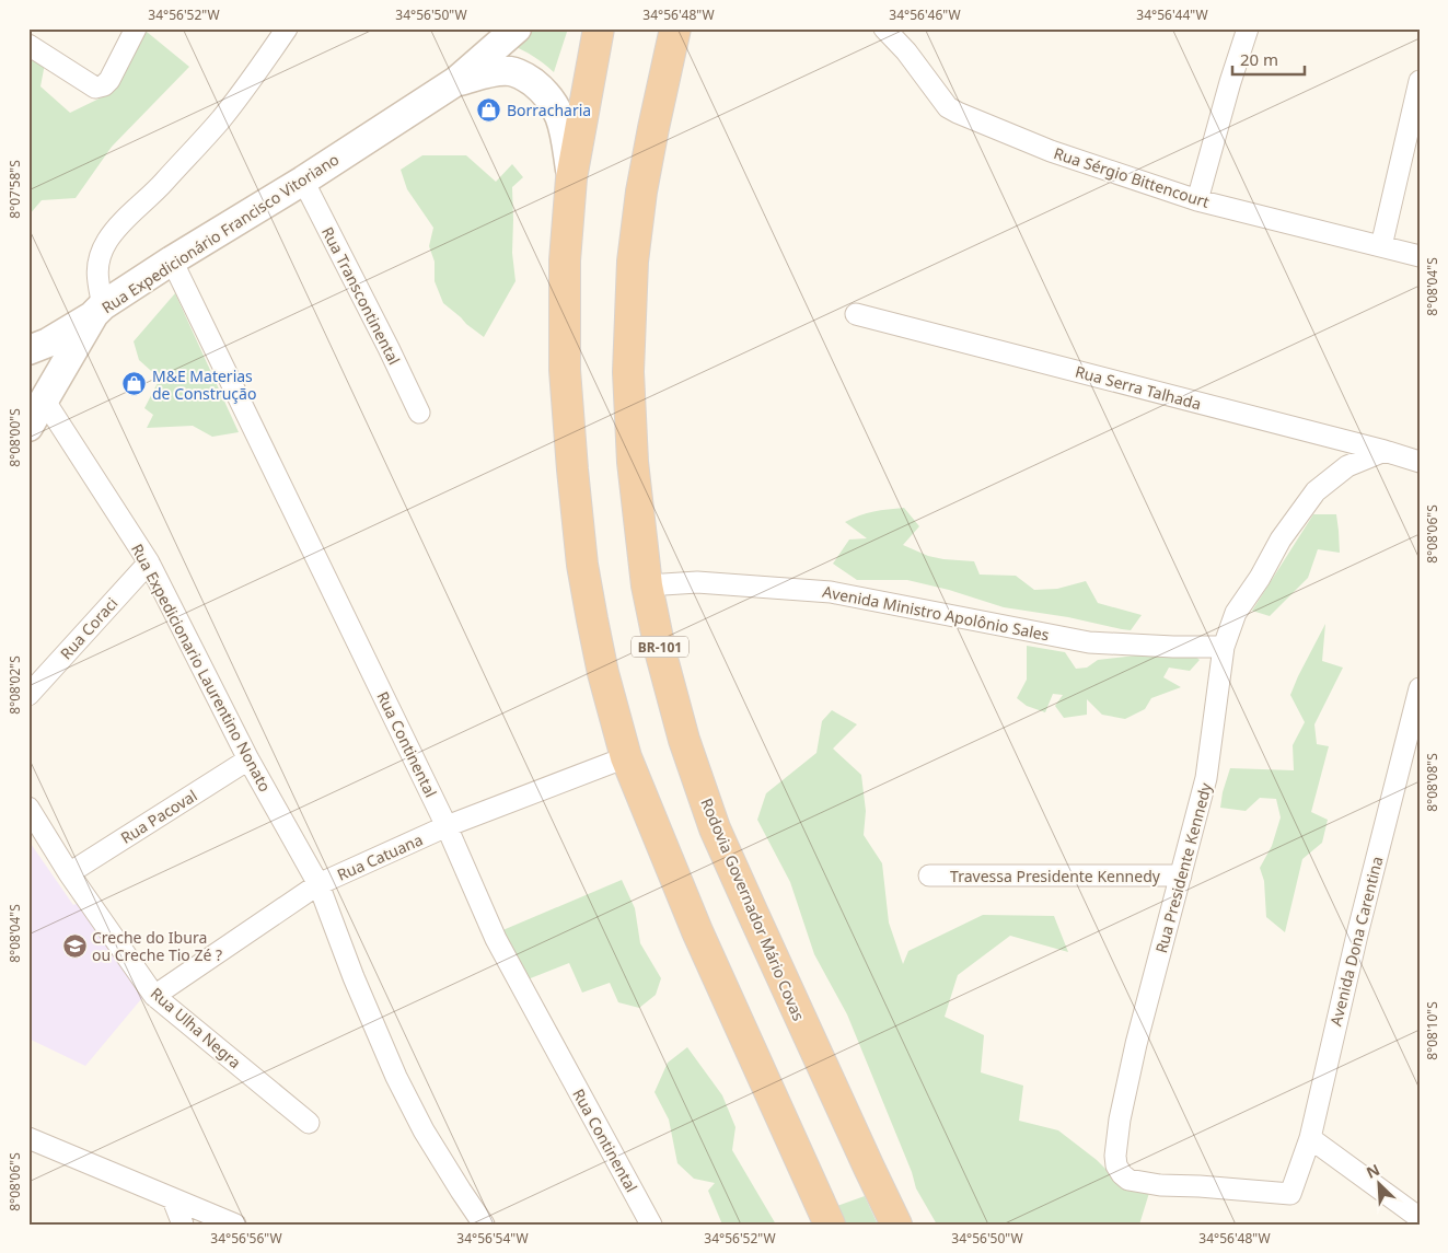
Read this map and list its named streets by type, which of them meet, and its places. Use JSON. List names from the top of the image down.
{
  "streets": {
    "highway": ["BR-101", "Rodovia Governador Mário Covas"],
    "main road": ["Rua Expedicionário Francisco Vitoriano"],
    "street": [
      "Rua Sérgio Bittencourt",
      "Rua Transcontinental",
      "Rua Serra Talhada",
      "Avenida Ministro Apolônio Sales",
      "Rua Coraci",
      "Rua Expedicionario Laurentino Nonato",
      "Rua Continental",
      "Rua Pacoval",
      "Rua Catuana",
      "Rua Presidente Kennedy",
      "Travessa Presidente Kennedy",
      "Avenida Dona Carentina",
      "Rua Ulha Negra"
    ]
  },
  "crossings": [
    ["Rua Expedicionário Francisco Vitoriano", "Rua Transcontinental"],
    ["Rua Expedicionário Francisco Vitoriano", "Rua Expedicionario Laurentino Nonato"],
    ["Rua Expedicionário Francisco Vitoriano", "Rua Continental"],
    ["Rua Serra Talhada", "Rua Presidente Kennedy"],
    ["Avenida Ministro Apolônio Sales", "Rua Presidente Kennedy"],
    ["Avenida Ministro Apolônio Sales", "Rodovia Governador Mário Covas"],
    ["Rua Coraci", "Rua Expedicionario Laurentino Nonato"],
    ["Rua Expedicionario Laurentino Nonato", "Rua Pacoval"],
    ["Rua Expedicionario Laurentino Nonato", "Rua Catuana"],
    ["Rua Continental", "Rua Catuana"],
    ["Rua Pacoval", "Rua Ulha Negra"],
    ["Rua Catuana", "Rua Ulha Negra"],
    ["Rua Presidente Kennedy", "Travessa Presidente Kennedy"],
    ["Rua Presidente Kennedy", "Avenida Dona Carentina"]
  ],
  "places": {
    "shop": ["Borracharia", "M&E Materias de Construção"],
    "school or university": ["Creche do Ibura ou Creche Tio Zé ?"]
  },
  "scale_bar": "20 m",
  "north": "top left",
  "coordinates": [
    "34°56'52\"W",
    "34°56'50\"W",
    "34°56'48\"W",
    "34°56'46\"W",
    "34°56'44\"W",
    "8°07'58\"S",
    "8°08'04\"S",
    "8°08'00\"S",
    "8°08'06\"S",
    "8°08'02\"S",
    "8°08'08\"S",
    "8°08'10\"S",
    "34°56'56\"W",
    "34°56'54\"W"
  ]
}
